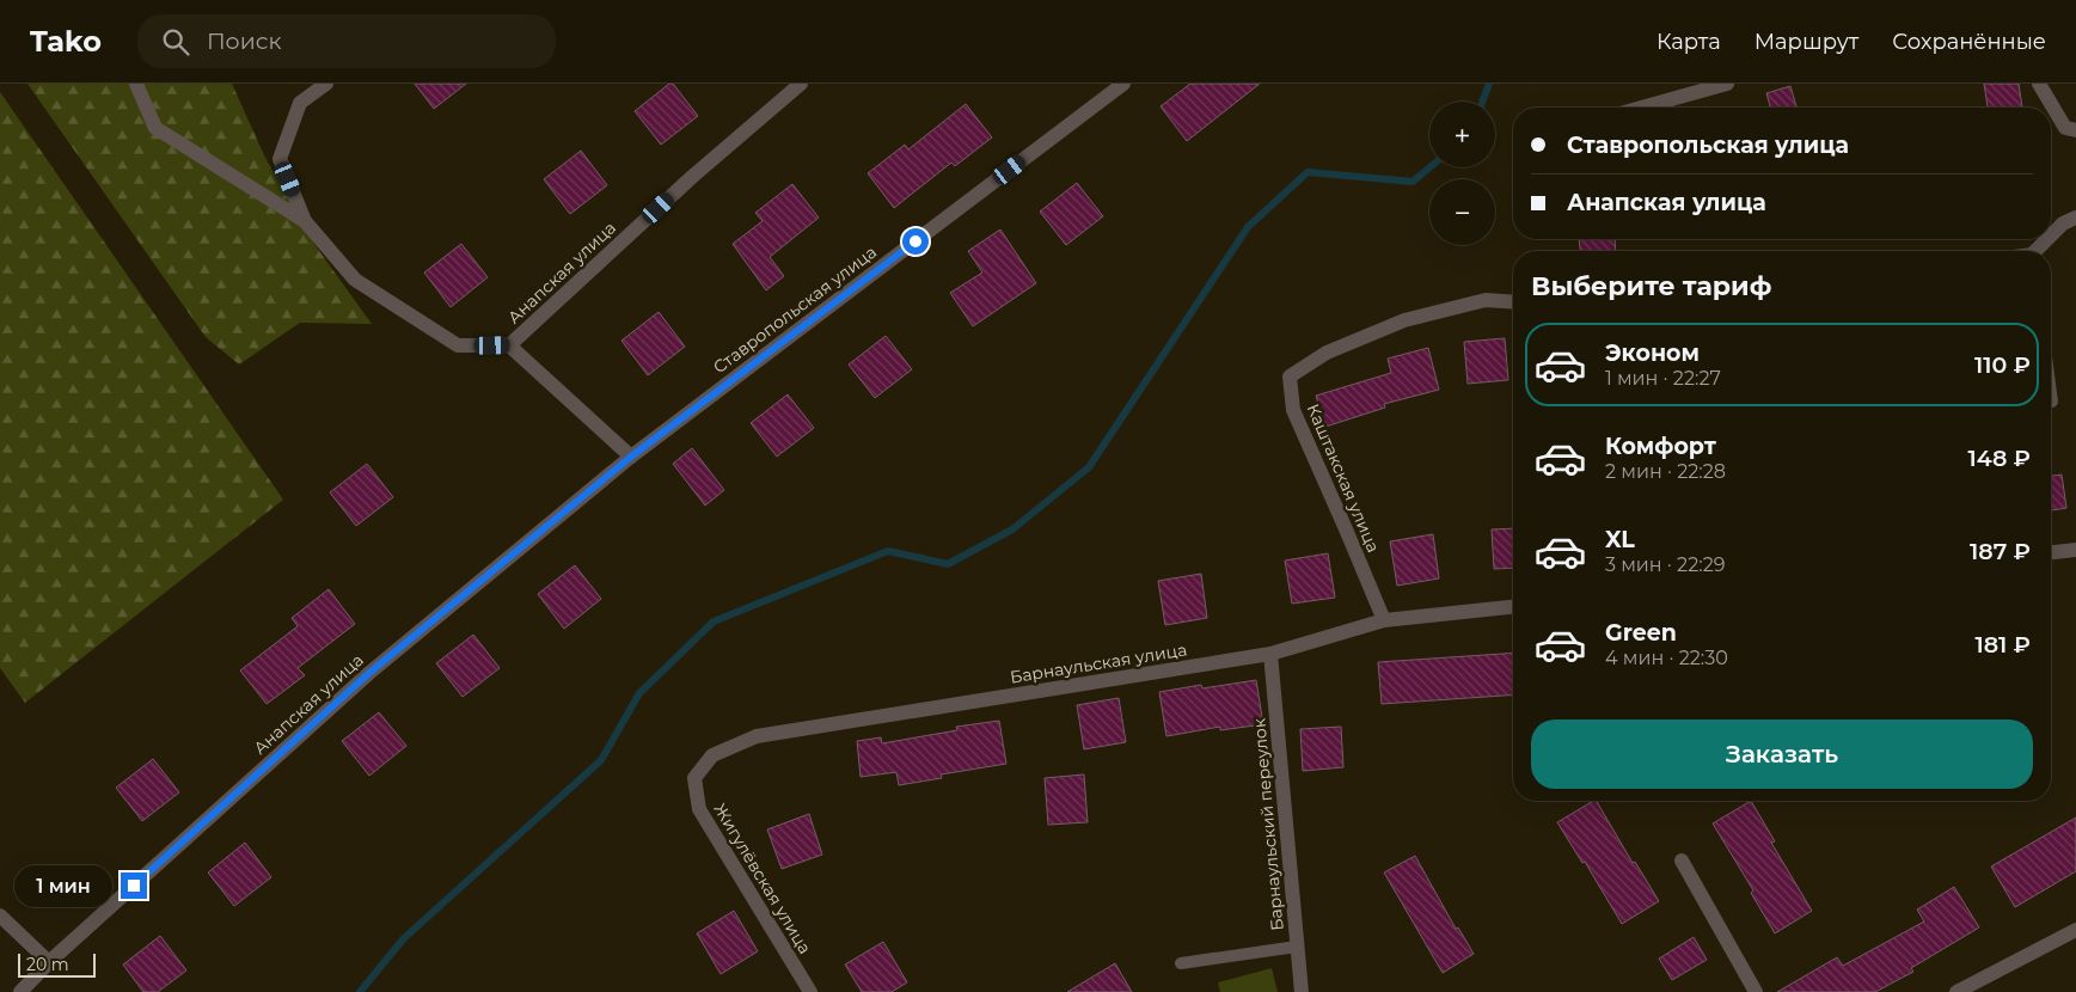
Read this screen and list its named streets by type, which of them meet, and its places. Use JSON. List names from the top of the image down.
{
  "streets": {
    "street": [
      "Анапская улица",
      "Ставропольская улица",
      "Каштакская улица",
      "Барнаульская улица",
      "Барнаульский переулок",
      "Жигулёвская улица"
    ]
  },
  "crossings": [
    ["Анапская улица", "Ставропольская улица"],
    ["Каштакская улица", "Барнаульская улица"],
    ["Барнаульская улица", "Барнаульский переулок"],
    ["Барнаульская улица", "Жигулёвская улица"]
  ],
  "scale_bar": "20 m",
  "page": {
    "header": "Tako",
    "search": "Поиск",
    "nav": ["Карта", "Маршрут", "Сохранённые"],
    "map_buttons": ["+", "−"],
    "banner": ["Ставропольская улица", "Анапская улица"],
    "heading": "Выберите тариф",
    "list": [
      {
        "name": "Эконом",
        "note": "1 мин · 22:27",
        "value": "110 ₽"
      },
      {
        "name": "Комфорт",
        "note": "2 мин · 22:28",
        "value": "148 ₽"
      },
      {
        "name": "XL",
        "note": "3 мин · 22:29",
        "value": "187 ₽"
      },
      {
        "name": "Green",
        "note": "4 мин · 22:30",
        "value": "181 ₽"
      }
    ],
    "buttons": "Заказать",
    "bubble": "1 мин",
    "scale": "20 m"
  }
}
